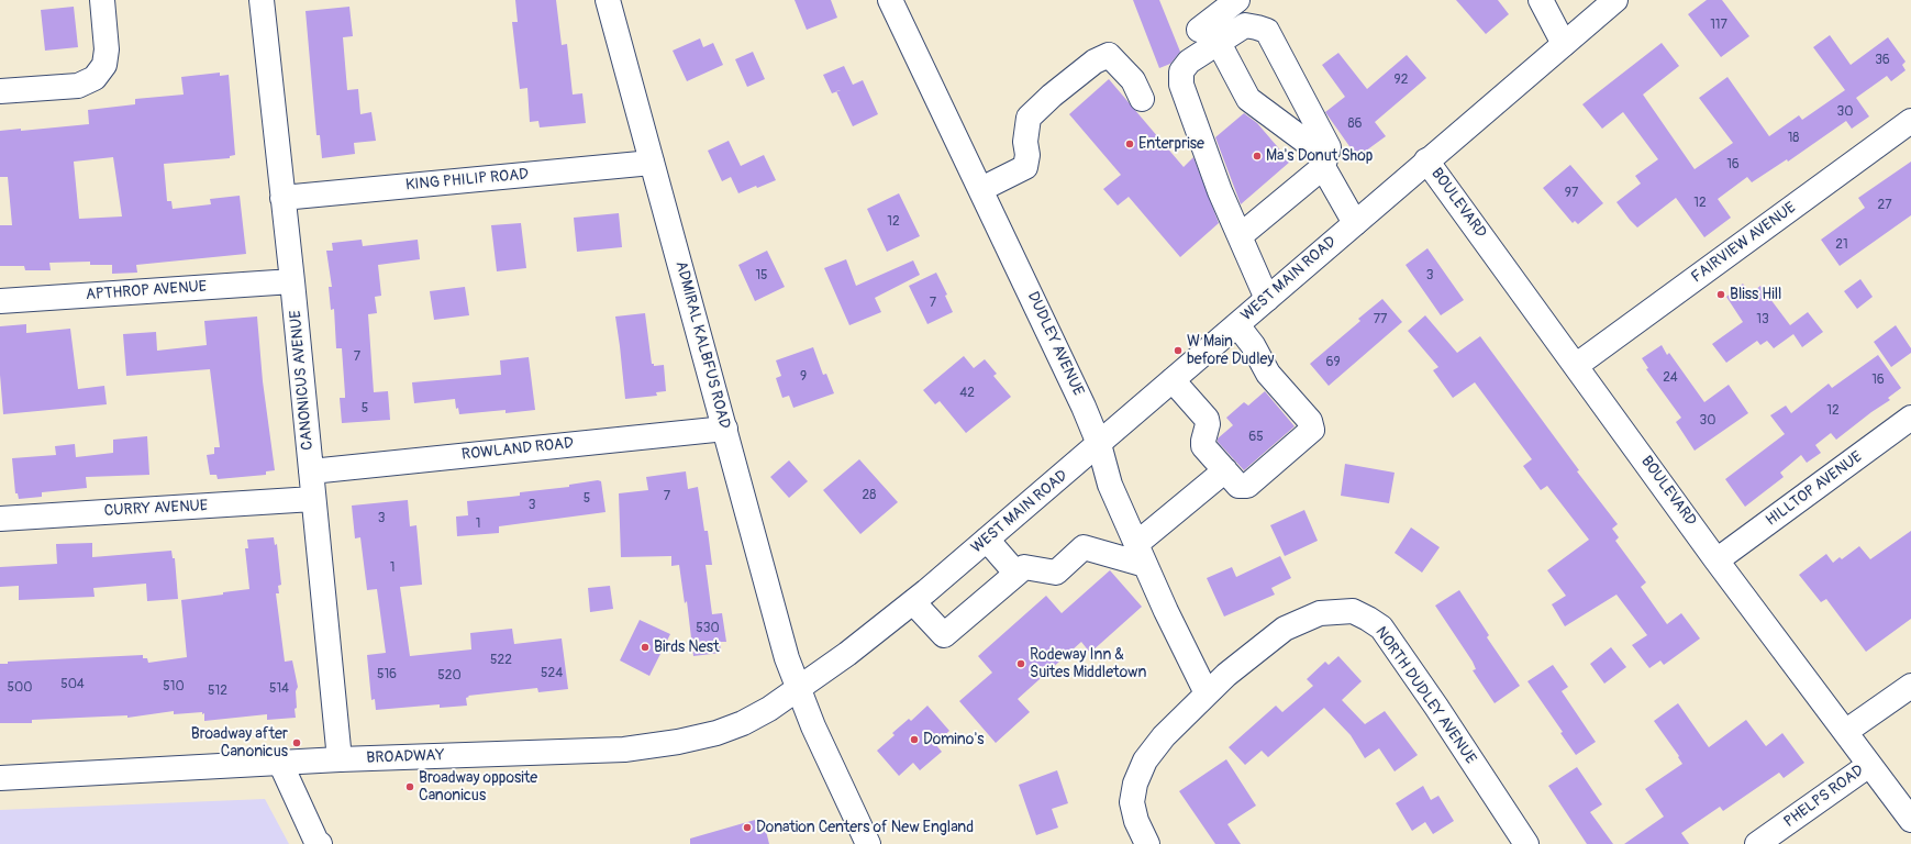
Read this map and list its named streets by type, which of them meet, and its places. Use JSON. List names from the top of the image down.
{
  "streets": {
    "street": [
      "KING PHILIP ROAD",
      "BOULEVARD",
      "FAIRVIEW AVENUE",
      "WEST MAIN ROAD",
      "APTHROP AVENUE",
      "DUDLEY AVENUE",
      "ADMIRAL KALBFUS ROAD",
      "CANONICUS AVENUE",
      "ROWLAND ROAD",
      "HILLTOP AVENUE",
      "CURRY AVENUE",
      "NORTH DUDLEY AVENUE",
      "BROADWAY",
      "PHELPS ROAD"
    ]
  },
  "crossings": [
    ["KING PHILIP ROAD", "ADMIRAL KALBFUS ROAD"],
    ["KING PHILIP ROAD", "CANONICUS AVENUE"],
    ["BOULEVARD", "FAIRVIEW AVENUE"],
    ["BOULEVARD", "WEST MAIN ROAD"],
    ["BOULEVARD", "HILLTOP AVENUE"],
    ["BOULEVARD", "PHELPS ROAD"],
    ["WEST MAIN ROAD", "DUDLEY AVENUE"],
    ["WEST MAIN ROAD", "ADMIRAL KALBFUS ROAD"],
    ["WEST MAIN ROAD", "BROADWAY"],
    ["APTHROP AVENUE", "CANONICUS AVENUE"],
    ["DUDLEY AVENUE", "NORTH DUDLEY AVENUE"],
    ["ADMIRAL KALBFUS ROAD", "ROWLAND ROAD"],
    ["ADMIRAL KALBFUS ROAD", "BROADWAY"],
    ["CANONICUS AVENUE", "ROWLAND ROAD"],
    ["CANONICUS AVENUE", "CURRY AVENUE"],
    ["CANONICUS AVENUE", "BROADWAY"]
  ],
  "places": [
    "Enterprise",
    "Ma's Donut Shop",
    "Bliss Hill",
    "W Main before Dudley",
    "Birds Nest",
    "Rodeway Inn & Suites Middletown",
    "Domino's",
    "Broadway after Canonicus",
    "Broadway opposite Canonicus",
    "Donation Centers of New England"
  ],
  "house_numbers": [
    "117",
    "36",
    "92",
    "30",
    "86",
    "18",
    "16",
    "97",
    "12",
    "27",
    "12",
    "21",
    "15",
    "3",
    "7",
    "77",
    "13",
    "7",
    "69",
    "9",
    "24",
    "16",
    "42",
    "5",
    "12",
    "30",
    "65",
    "28",
    "7",
    "5",
    "3",
    "3",
    "1",
    "1",
    "530",
    "522",
    "524",
    "516",
    "520",
    "504",
    "510",
    "500",
    "514",
    "512"
  ]
}
